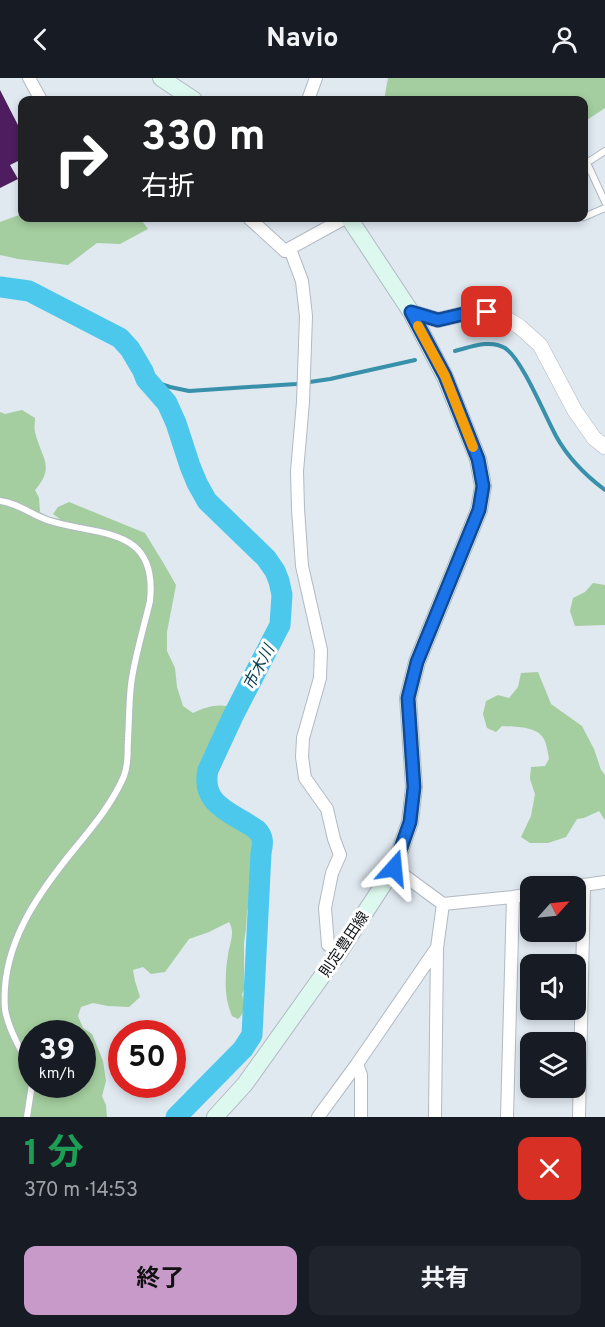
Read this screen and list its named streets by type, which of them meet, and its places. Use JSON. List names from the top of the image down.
{
  "streets": {
    "main road": ["則定豊田線"]
  },
  "water": ["市木川"],
  "north": "top right",
  "page": {
    "header": "Navio",
    "turn": ["330 m", "右折"],
    "speed": "39 km/h",
    "limit": "50",
    "heading": ["1 分", "370 m · 14:53"],
    "buttons": ["終了", "共有"]
  }
}
